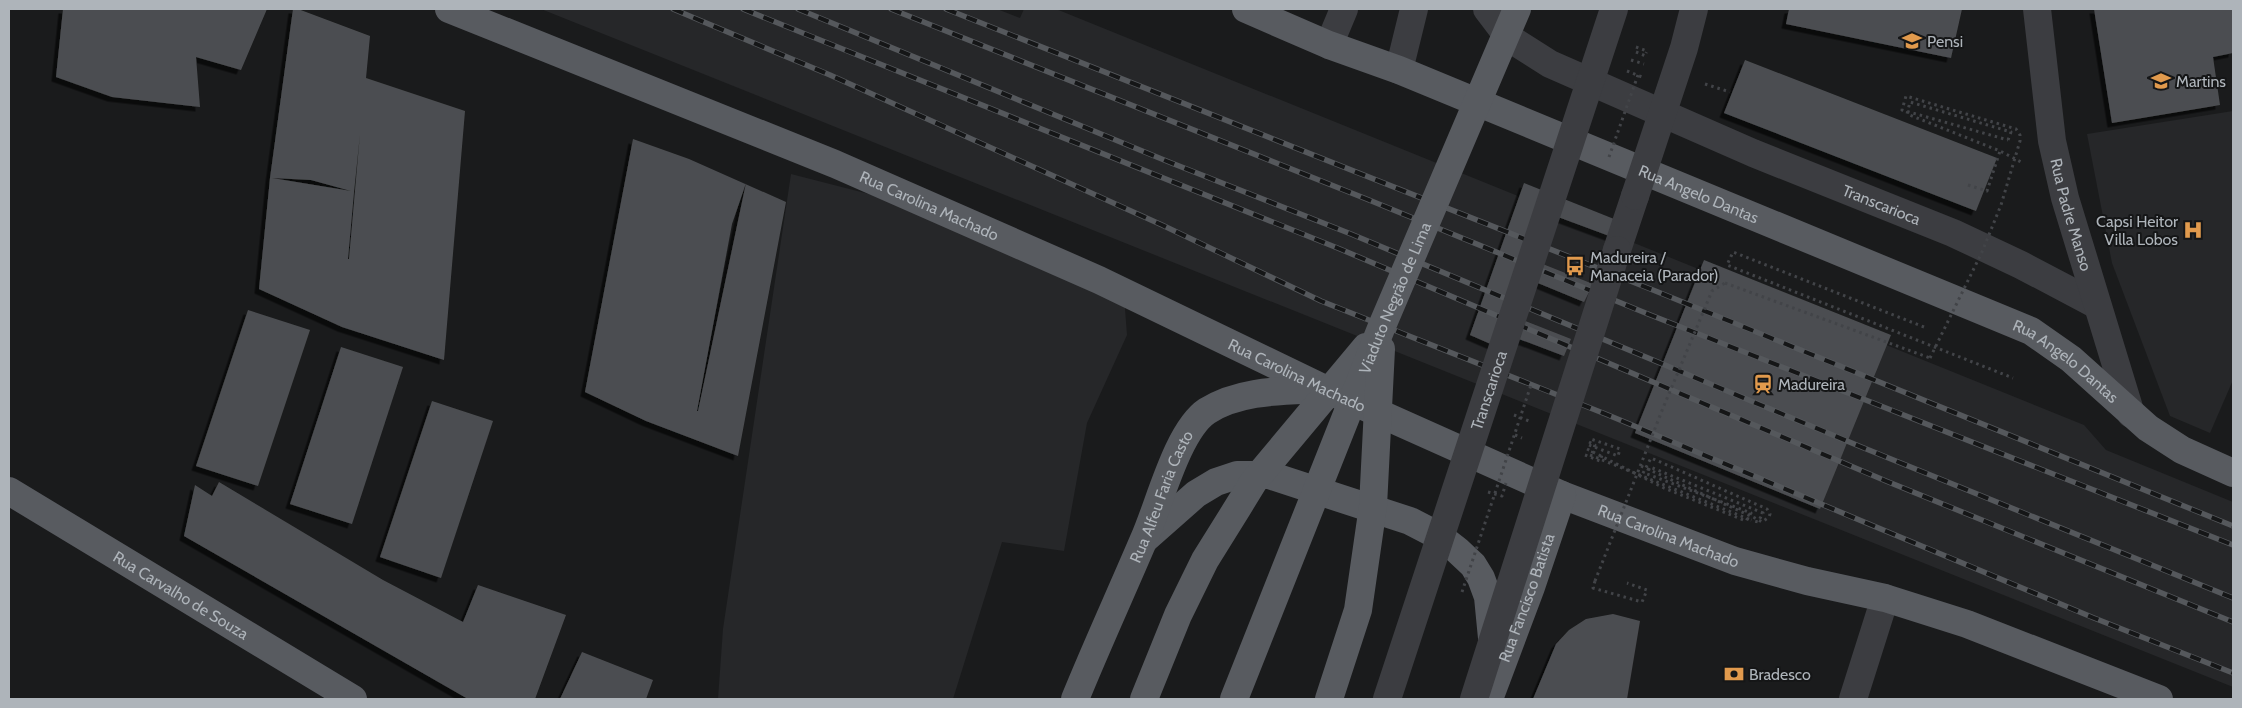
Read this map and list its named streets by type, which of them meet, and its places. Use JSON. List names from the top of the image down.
{
  "streets": {
    "main road": [
      "Rua Angelo Dantas",
      "Rua Carolina Machado",
      "Viaduto Negrão de Lima",
      "Rua Alfeu Faria Casto",
      "Rua Carvalho de Souza",
      "Rua Fancisco Batista"
    ],
    "street": ["Transcarioca", "Rua Padre Manso"]
  },
  "crossings": [
    ["Rua Angelo Dantas", "Rua Padre Manso"],
    ["Transcarioca", "Rua Padre Manso"],
    ["Rua Carolina Machado", "Rua Alfeu Faria Casto"],
    ["Rua Carolina Machado", "Rua Fancisco Batista"]
  ],
  "places": {
    "school or university": ["Pensi", "Martins"],
    "hospital": ["Capsi Heitor Villa Lobos"],
    "bus stop": ["Madureira / Manaceia (Parador)"],
    "station": ["Madureira"],
    "bank": ["Bradesco"]
  }
}
